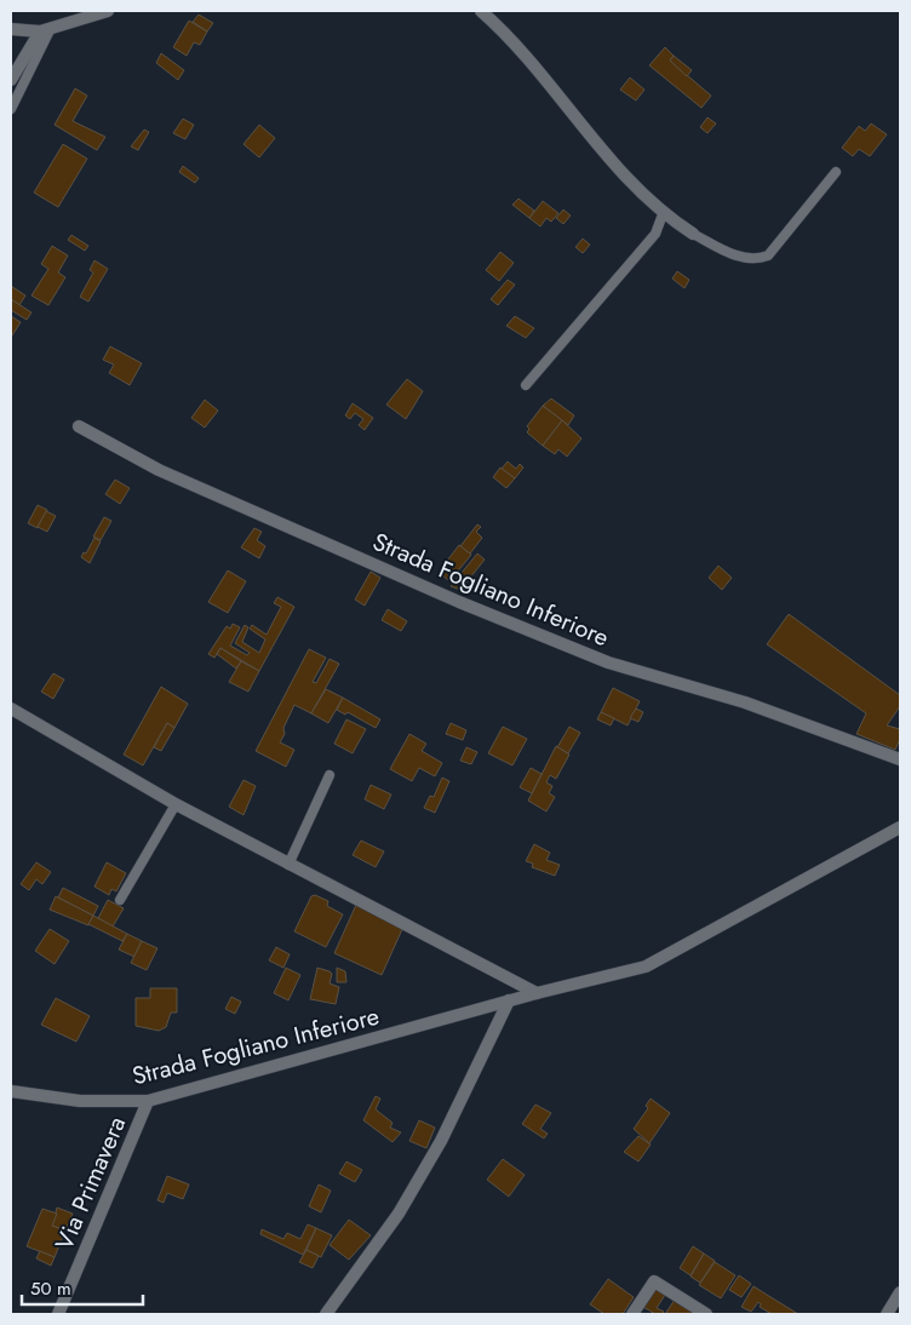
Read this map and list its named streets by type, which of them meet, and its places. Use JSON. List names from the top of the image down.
{
  "streets": {
    "street": ["Strada Fogliano Inferiore", "Via Primavera"]
  },
  "crossings": [
    ["Strada Fogliano Inferiore", "Via Primavera"]
  ],
  "scale_bar": "50 m"
}
